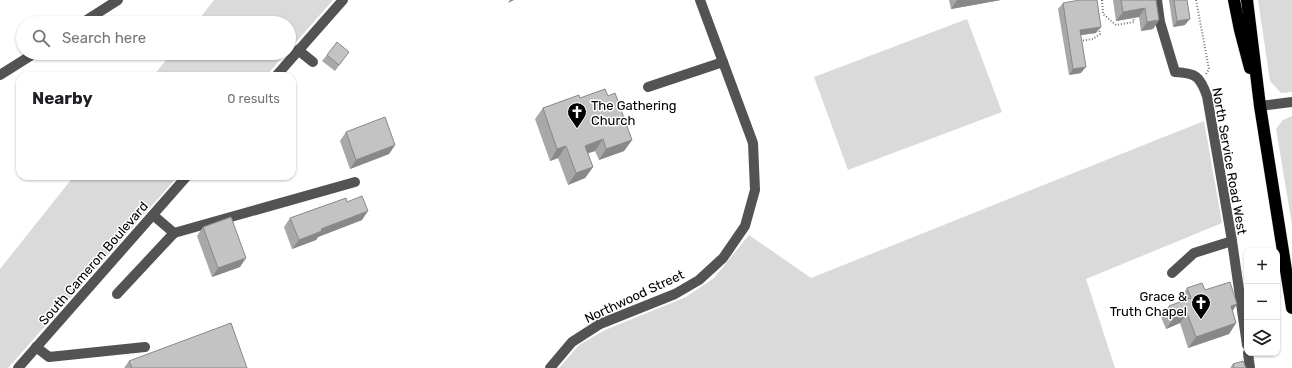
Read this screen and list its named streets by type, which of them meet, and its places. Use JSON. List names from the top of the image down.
{
  "streets": {
    "street": ["North Service Road West", "South Cameron Boulevard", "Northwood Street"]
  },
  "places": {
    "church": ["The Gathering Church", "Grace & Truth Chapel"]
  },
  "page": {
    "search": "Search here",
    "heading": ["Nearby", "0 results"],
    "map_buttons": ["+", "−"]
  }
}
